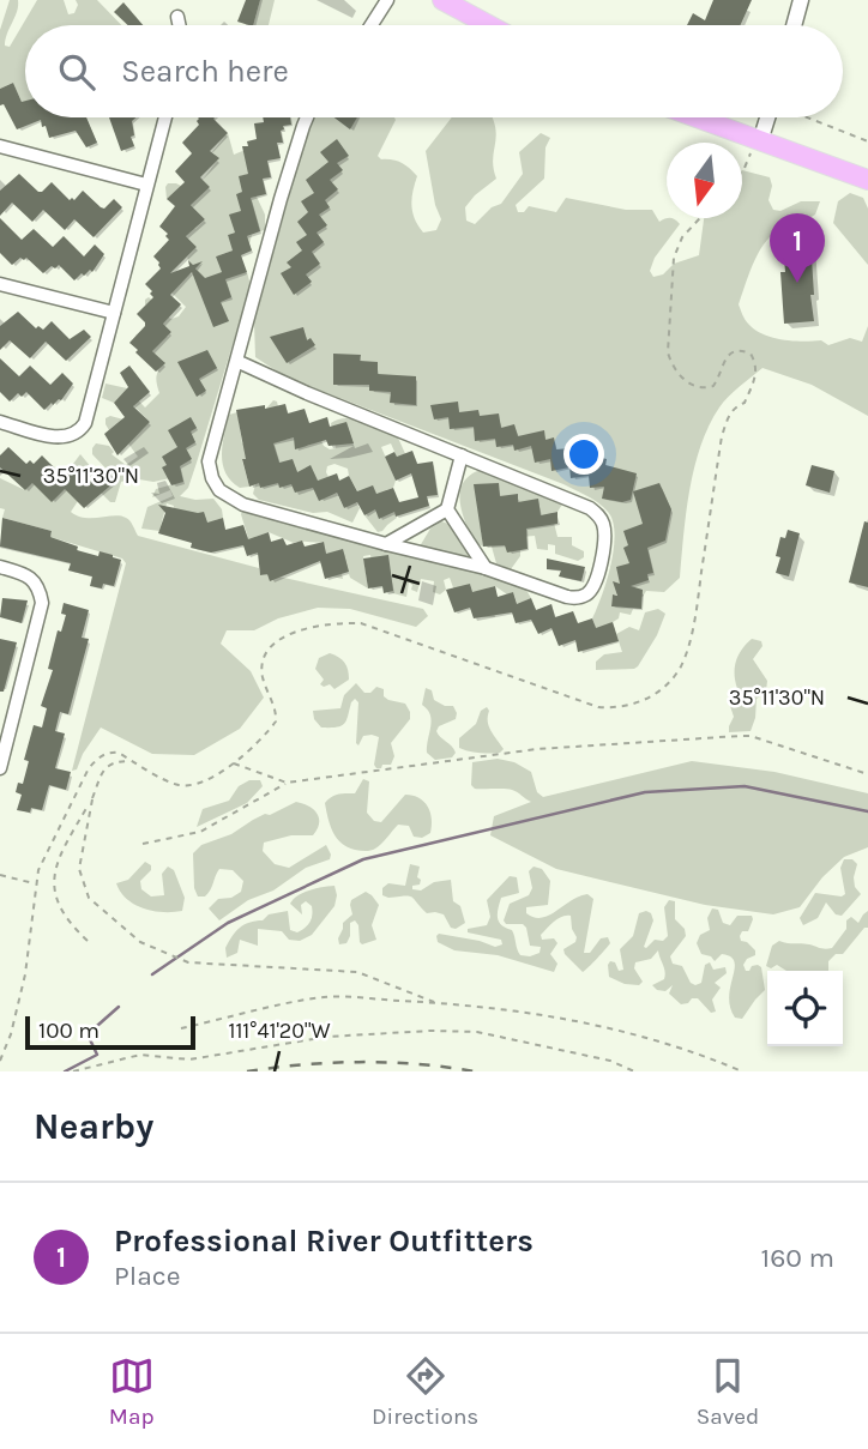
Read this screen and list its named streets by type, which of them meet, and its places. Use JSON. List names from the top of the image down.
{
  "scale_bar": "100 m",
  "north": "bottom",
  "page": {
    "search": "Search here",
    "pins": "1",
    "scale": "100 m",
    "heading": "Nearby",
    "list": [
      {
        "mark": "1",
        "name": "Professional River Outfitters",
        "note": "Place",
        "value": "160 m"
      }
    ],
    "nav": ["Map", "Directions", "Saved"]
  },
  "coordinates": ["35°11'30\"N", "111°41'20\"W"]
}
